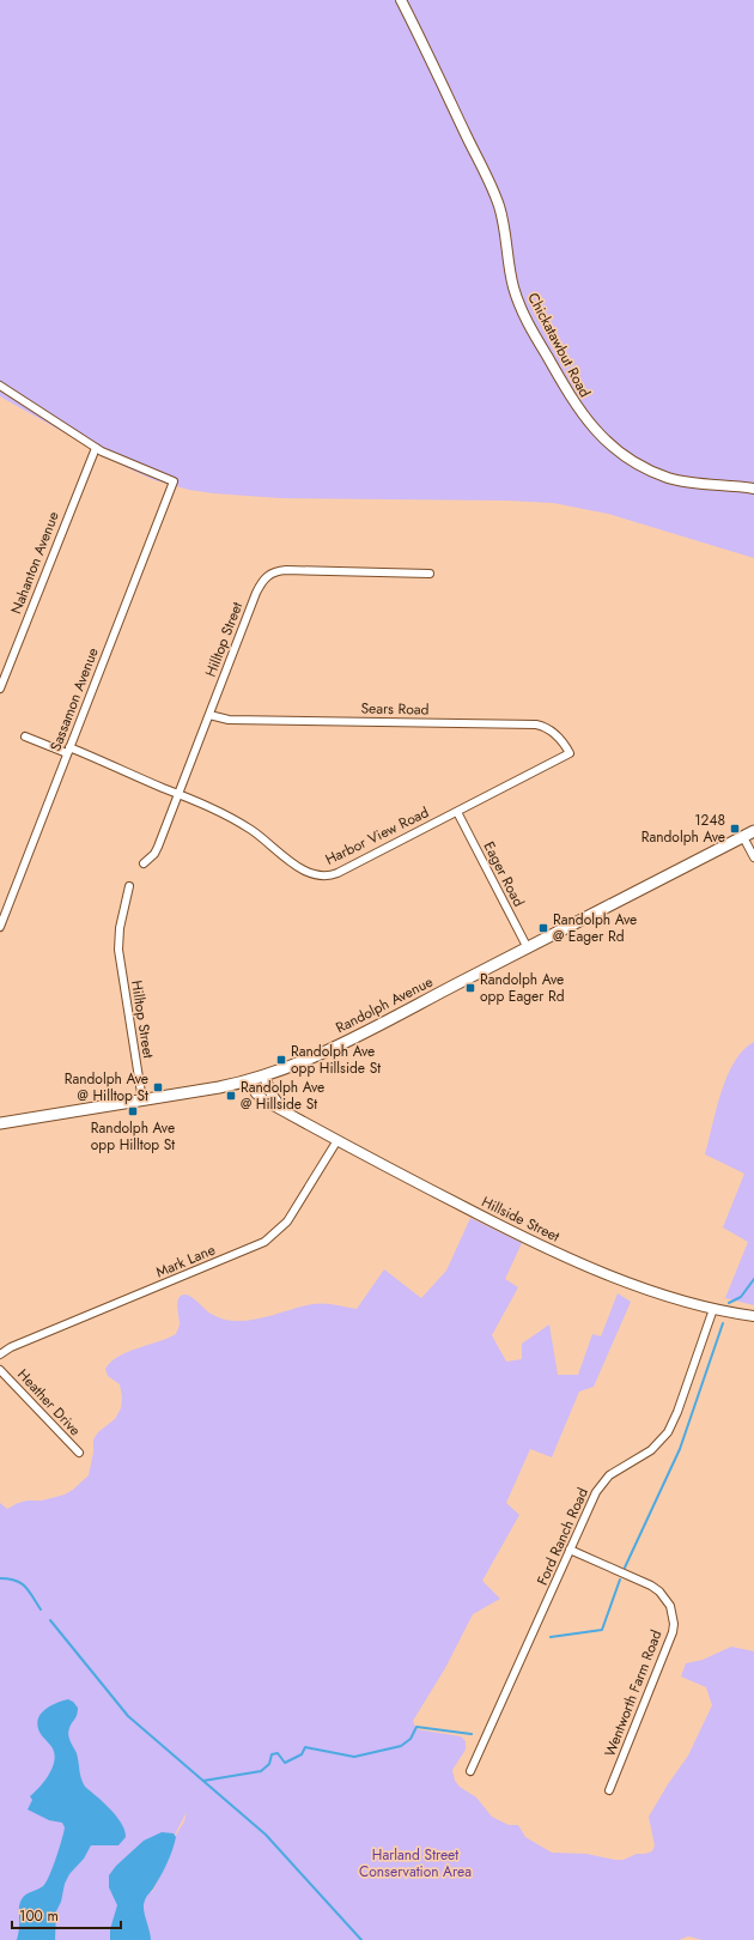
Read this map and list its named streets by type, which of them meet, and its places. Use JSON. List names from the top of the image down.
{
  "streets": {
    "main road": ["Chickatawbut Road", "Randolph Avenue", "Hillside Street"],
    "street": [
      "Nahanton Avenue",
      "Hilltop Street",
      "Sassamon Avenue",
      "Sears Road",
      "Harbor View Road",
      "Eager Road",
      "Mark Lane",
      "Heather Drive",
      "Ford Ranch Road",
      "Wentworth Farm Road"
    ]
  },
  "crossings": [
    ["Nahanton Avenue", "Sassamon Avenue"],
    ["Hilltop Street", "Sears Road"],
    ["Hilltop Street", "Harbor View Road"],
    ["Hilltop Street", "Randolph Avenue"],
    ["Sassamon Avenue", "Harbor View Road"],
    ["Sears Road", "Harbor View Road"],
    ["Harbor View Road", "Eager Road"],
    ["Eager Road", "Randolph Avenue"],
    ["Randolph Avenue", "Hillside Street"],
    ["Hillside Street", "Mark Lane"],
    ["Hillside Street", "Ford Ranch Road"],
    ["Ford Ranch Road", "Wentworth Farm Road"]
  ],
  "parks": ["Harland Street Conservation Area"],
  "places": {
    "transit": [
      "1248 Randolph Ave",
      "Randolph Ave @ Eager Rd",
      "Randolph Ave opp Eager Rd",
      "Randolph Ave opp Hillside St",
      "Randolph Ave @ Hilltop St",
      "Randolph Ave @ Hillside St",
      "Randolph Ave opp Hilltop St"
    ]
  },
  "scale_bar": "100 m"
}
